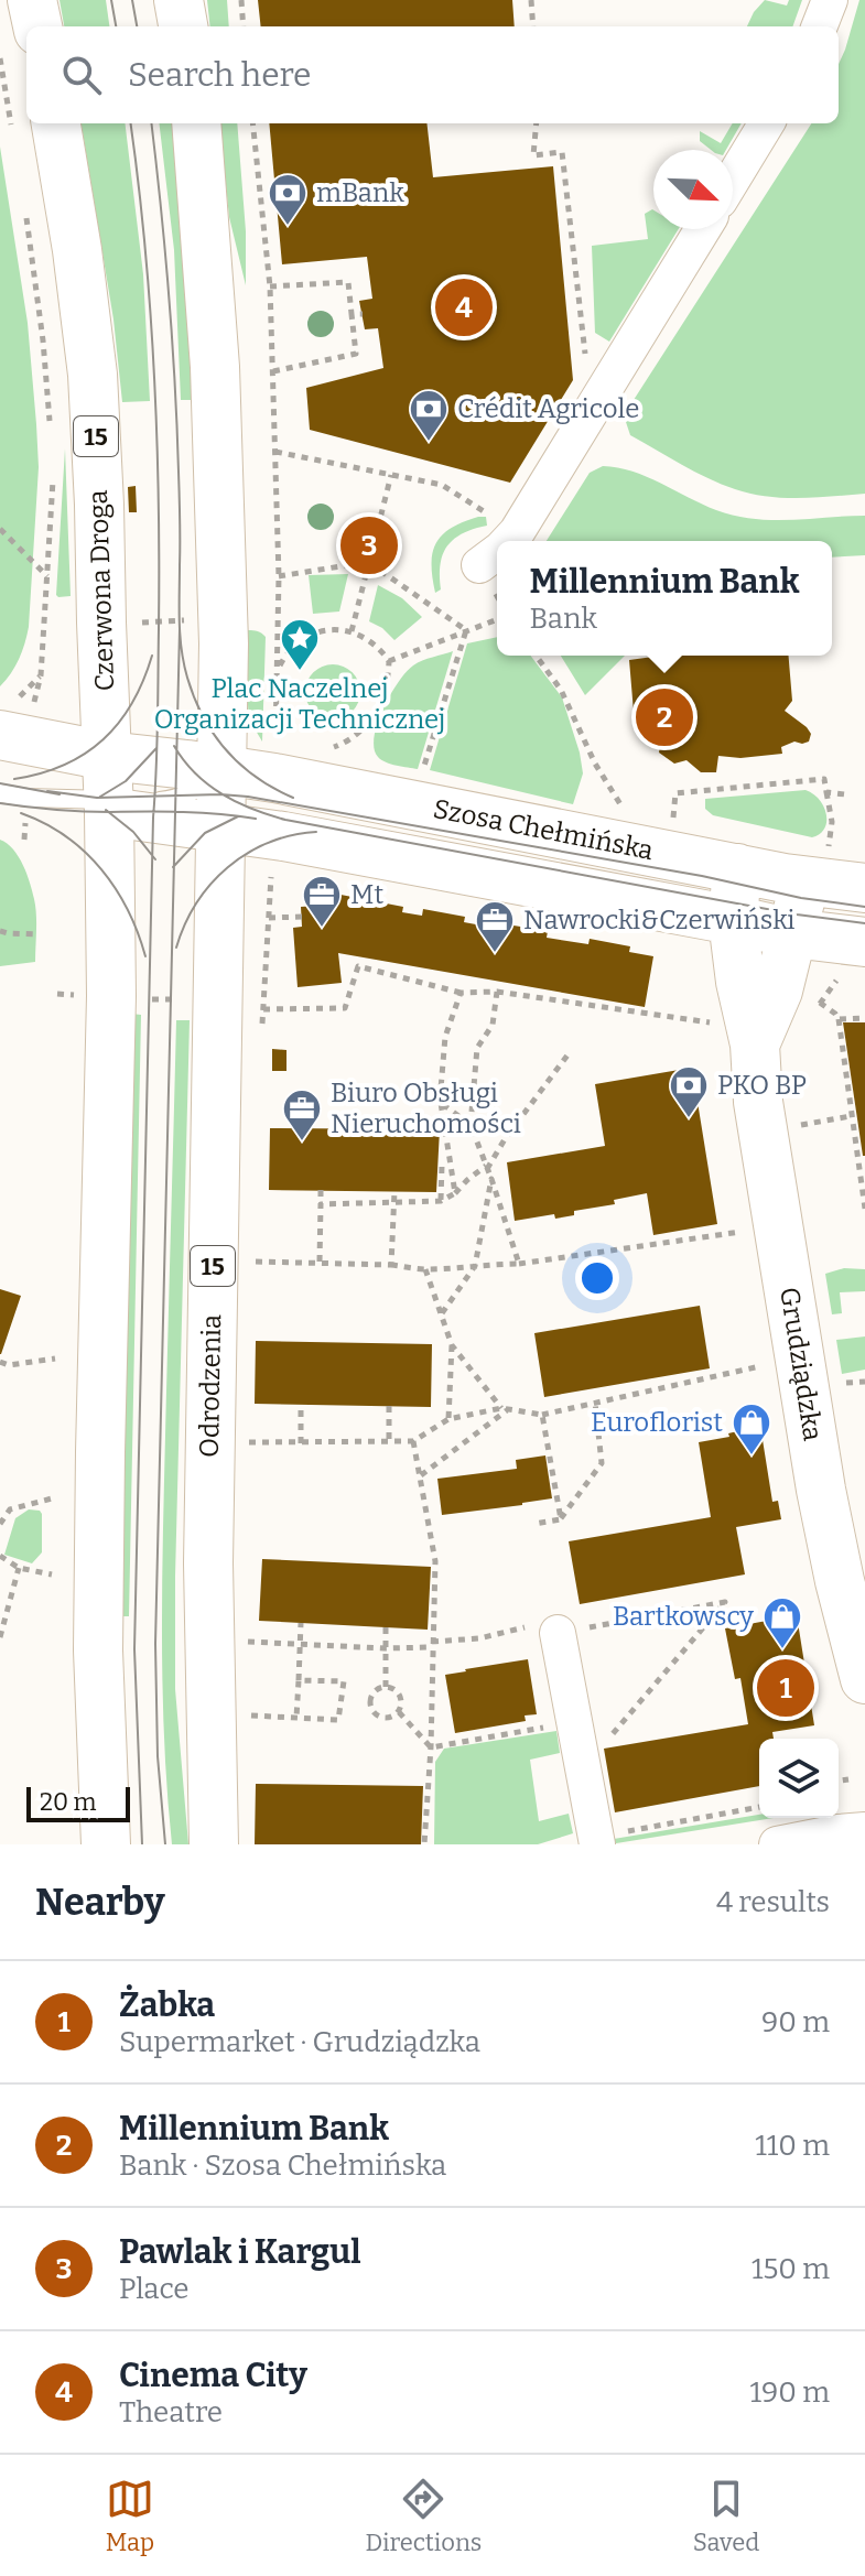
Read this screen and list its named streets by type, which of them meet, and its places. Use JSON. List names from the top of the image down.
{
  "streets": {
    "main road": [
      "15",
      "Czerwona Droga",
      "Szosa Chełmińska",
      "Grudziądzka",
      "Odrodzenia"
    ]
  },
  "crossings": [
    ["15", "Czerwona Droga"],
    ["15", "Szosa Chełmińska"],
    ["15", "Odrodzenia"],
    ["Czerwona Droga", "Szosa Chełmińska"],
    ["Szosa Chełmińska", "Grudziądzka"],
    ["Szosa Chełmińska", "Odrodzenia"]
  ],
  "places": {
    "bank": ["mBank", "Crédit Agricole", "PKO BP"],
    "place": ["Plac Naczelnej Organizacji Technicznej"],
    "office": ["Mt", "Nawrocki&Czerwiński", "Biuro Obsługi Nieruchomości"],
    "shop": ["Euroflorist", "Bartkowscy"]
  },
  "scale_bar": "20 m",
  "north": "bottom right",
  "page": {
    "search": "Search here",
    "pins": [
      "4",
      "3",
      "2",
      "1"
    ],
    "popup": ["Millennium Bank", "Bank"],
    "scale": "20 m",
    "heading": ["Nearby", "4 results"],
    "list": [
      {
        "mark": "1",
        "name": "Żabka",
        "note": "Supermarket · Grudziądzka",
        "value": "90 m"
      },
      {
        "mark": "2",
        "name": "Millennium Bank",
        "note": "Bank · Szosa Chełmińska",
        "value": "110 m"
      },
      {
        "mark": "3",
        "name": "Pawlak i Kargul",
        "note": "Place",
        "value": "150 m"
      },
      {
        "mark": "4",
        "name": "Cinema City",
        "note": "Theatre",
        "value": "190 m"
      }
    ],
    "nav": ["Map", "Directions", "Saved"]
  }
}
